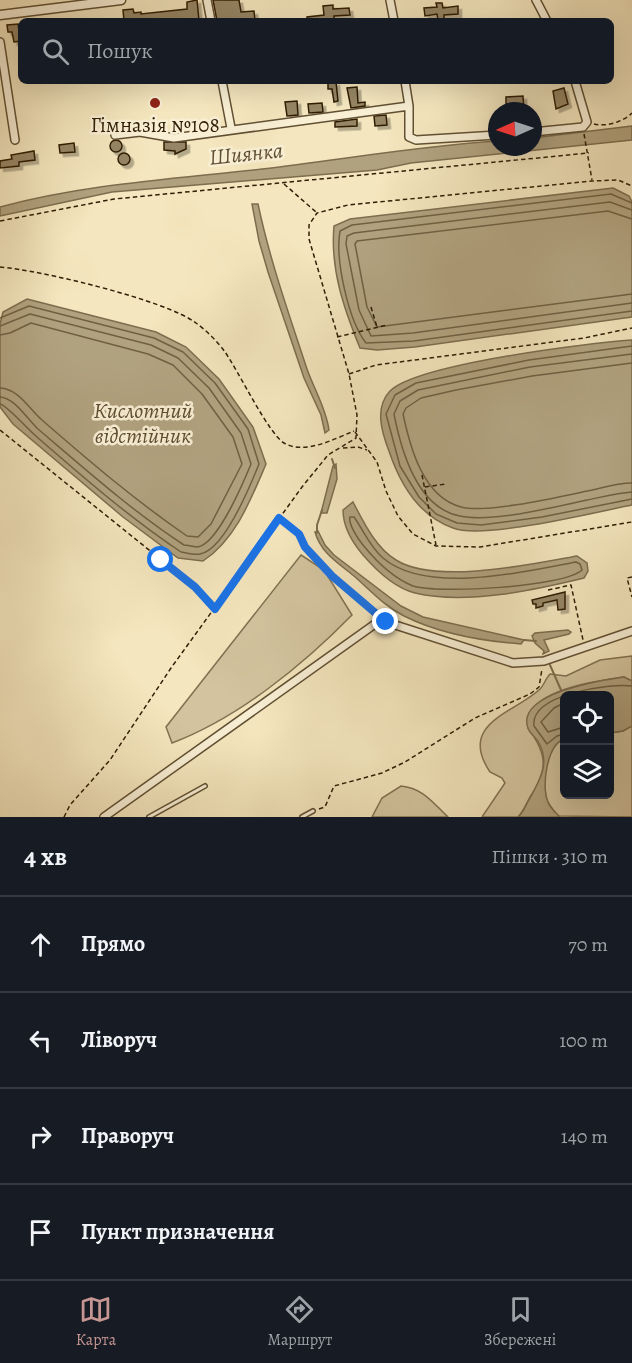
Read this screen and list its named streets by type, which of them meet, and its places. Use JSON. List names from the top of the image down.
{
  "water": ["Шиянка", "Кислотний відстійник"],
  "places": ["Гімназія №108"],
  "north": "left",
  "page": {
    "search": "Пошук",
    "heading": ["4 хв", "Пішки · 310 m"],
    "list": [
      ["Прямо", "70 m"],
      ["Ліворуч", "100 m"],
      ["Праворуч", "140 m"],
      "Пункт призначення"
    ],
    "nav": ["Карта", "Маршрут", "Збережені"]
  }
}
